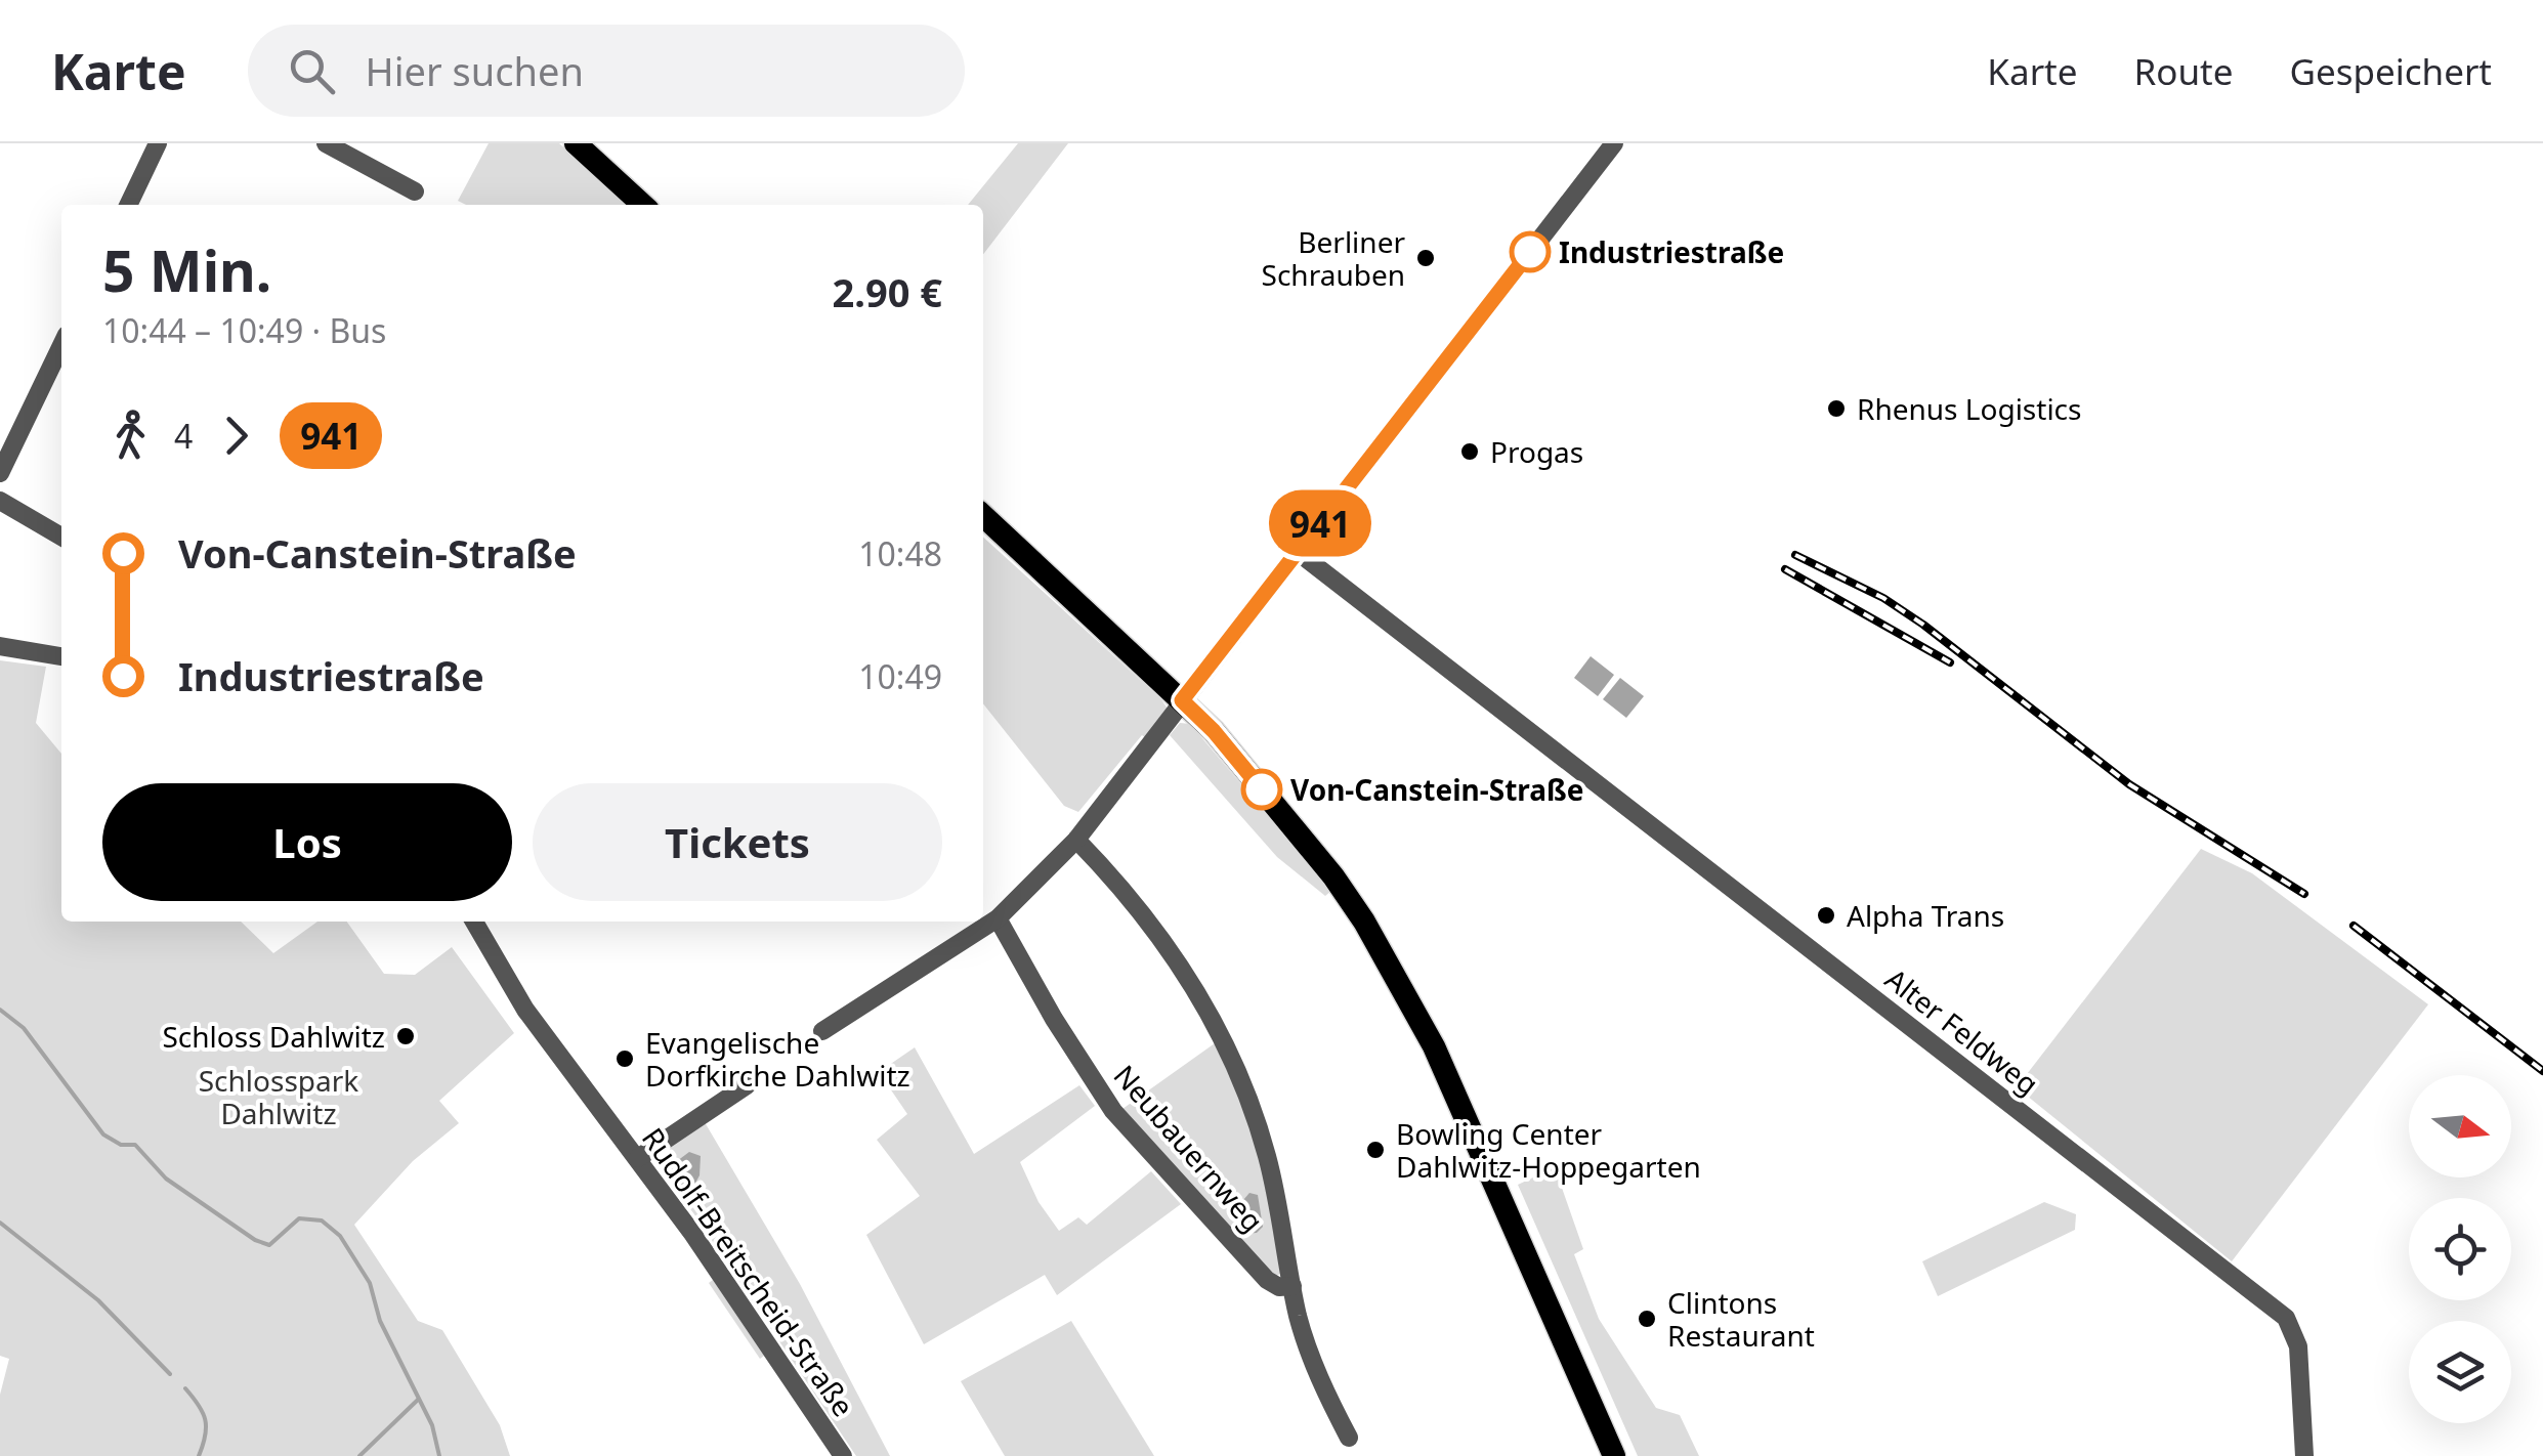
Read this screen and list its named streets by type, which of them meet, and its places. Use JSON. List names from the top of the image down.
{
  "streets": {
    "street": ["Alter Feldweg", "Neubauernweg", "Rudolf-Breitscheid-Straße"]
  },
  "parks": ["Schlosspark Dahlwitz"],
  "places": [
    "Industriestraße",
    "Berliner Schrauben",
    "Rhenus Logistics",
    "Progas",
    "Von-Canstein-Straße",
    "Alpha Trans",
    "Schloss Dahlwitz",
    "Evangelische Dorfkirche Dahlwitz",
    "Bowling Center Dahlwitz-Hoppegarten",
    "Clintons Restaurant"
  ],
  "lines": ["bus line 941"],
  "north": "right",
  "page": {
    "header": "Karte",
    "search": "Hier suchen",
    "nav": ["Karte", "Route", "Gespeichert"],
    "on_map": "941",
    "heading": ["5 Min.", "10:44 – 10:49 · Bus", "2.90 €"],
    "legs": ["4", "941"],
    "list": [
      {
        "name": "Von-Canstein-Straße",
        "value": "10:48"
      },
      {
        "name": "Industriestraße",
        "value": "10:49"
      }
    ],
    "buttons": ["Los", "Tickets"]
  }
}
